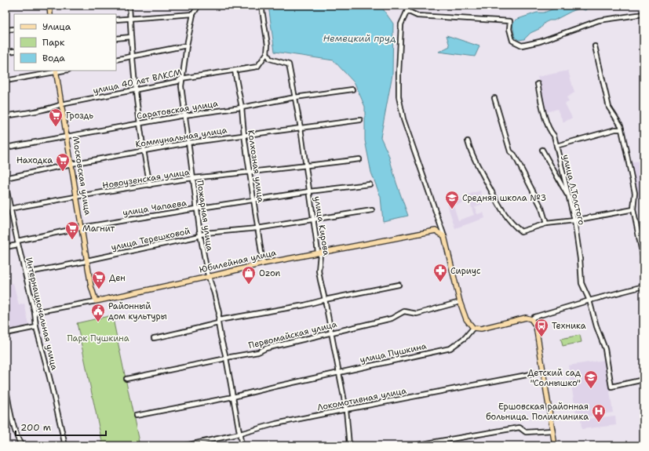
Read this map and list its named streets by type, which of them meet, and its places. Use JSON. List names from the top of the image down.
{
  "streets": {
    "main road": ["Московская улица", "Юбилейная улица"],
    "street": [
      "улица 40 лет ВЛКСМ",
      "Саратовская улица",
      "Коммунальная улица",
      "Колхозная улица",
      "Новоузенская улица",
      "улица Л.Толстого",
      "улица Чапаева",
      "Пожарная улица",
      "улица Кирова",
      "улица Терешковой",
      "Интернациональная улица",
      "Первомайская улица",
      "улица Пушкина",
      "Локомотивная улица"
    ]
  },
  "crossings": [
    ["улица 40 лет ВЛКСМ", "Колхозная улица"],
    ["улица 40 лет ВЛКСМ", "Московская улица"],
    ["улица 40 лет ВЛКСМ", "Пожарная улица"],
    ["улица 40 лет ВЛКСМ", "улица Кирова"],
    ["Саратовская улица", "Колхозная улица"],
    ["Саратовская улица", "Московская улица"],
    ["Саратовская улица", "Пожарная улица"],
    ["Саратовская улица", "улица Кирова"],
    ["Коммунальная улица", "Колхозная улица"],
    ["Коммунальная улица", "Московская улица"],
    ["Коммунальная улица", "Пожарная улица"],
    ["Коммунальная улица", "улица Кирова"],
    ["Колхозная улица", "Новоузенская улица"],
    ["Колхозная улица", "улица Чапаева"],
    ["Колхозная улица", "улица Терешковой"],
    ["Колхозная улица", "Юбилейная улица"],
    ["Московская улица", "Новоузенская улица"],
    ["Московская улица", "улица Чапаева"],
    ["Московская улица", "улица Терешковой"],
    ["Московская улица", "Юбилейная улица"],
    ["Новоузенская улица", "Пожарная улица"],
    ["Новоузенская улица", "улица Кирова"],
    ["Новоузенская улица", "Интернациональная улица"],
    ["улица Чапаева", "Пожарная улица"],
    ["улица Чапаева", "улица Кирова"],
    ["улица Чапаева", "Интернациональная улица"],
    ["Пожарная улица", "улица Терешковой"],
    ["Пожарная улица", "Юбилейная улица"],
    ["Пожарная улица", "Первомайская улица"],
    ["Пожарная улица", "улица Пушкина"],
    ["Пожарная улица", "Локомотивная улица"],
    ["улица Кирова", "улица Терешковой"],
    ["улица Кирова", "Юбилейная улица"],
    ["улица Кирова", "Первомайская улица"],
    ["улица Кирова", "улица Пушкина"],
    ["улица Кирова", "Локомотивная улица"],
    ["улица Терешковой", "Интернациональная улица"],
    ["Юбилейная улица", "Интернациональная улица"]
  ],
  "water": ["Немецкий пруд"],
  "parks": ["Парк Пушкина"],
  "places": {
    "supermarket": [
      "Гроздь",
      "Находка",
      "Магнит",
      "Ден"
    ],
    "school or university": ["Средняя школа №3", "Детский сад \"Солнышко\""],
    "pharmacy": ["Сириус"],
    "shop": ["Ozon"],
    "public building": ["Районный дом культуры"],
    "bus stop": ["Техника"],
    "hospital": ["Ершовская районная больница. Поликлиника"]
  },
  "legend": ["Улица", "Парк", "Вода"],
  "scale_bar": "200 m"
}
